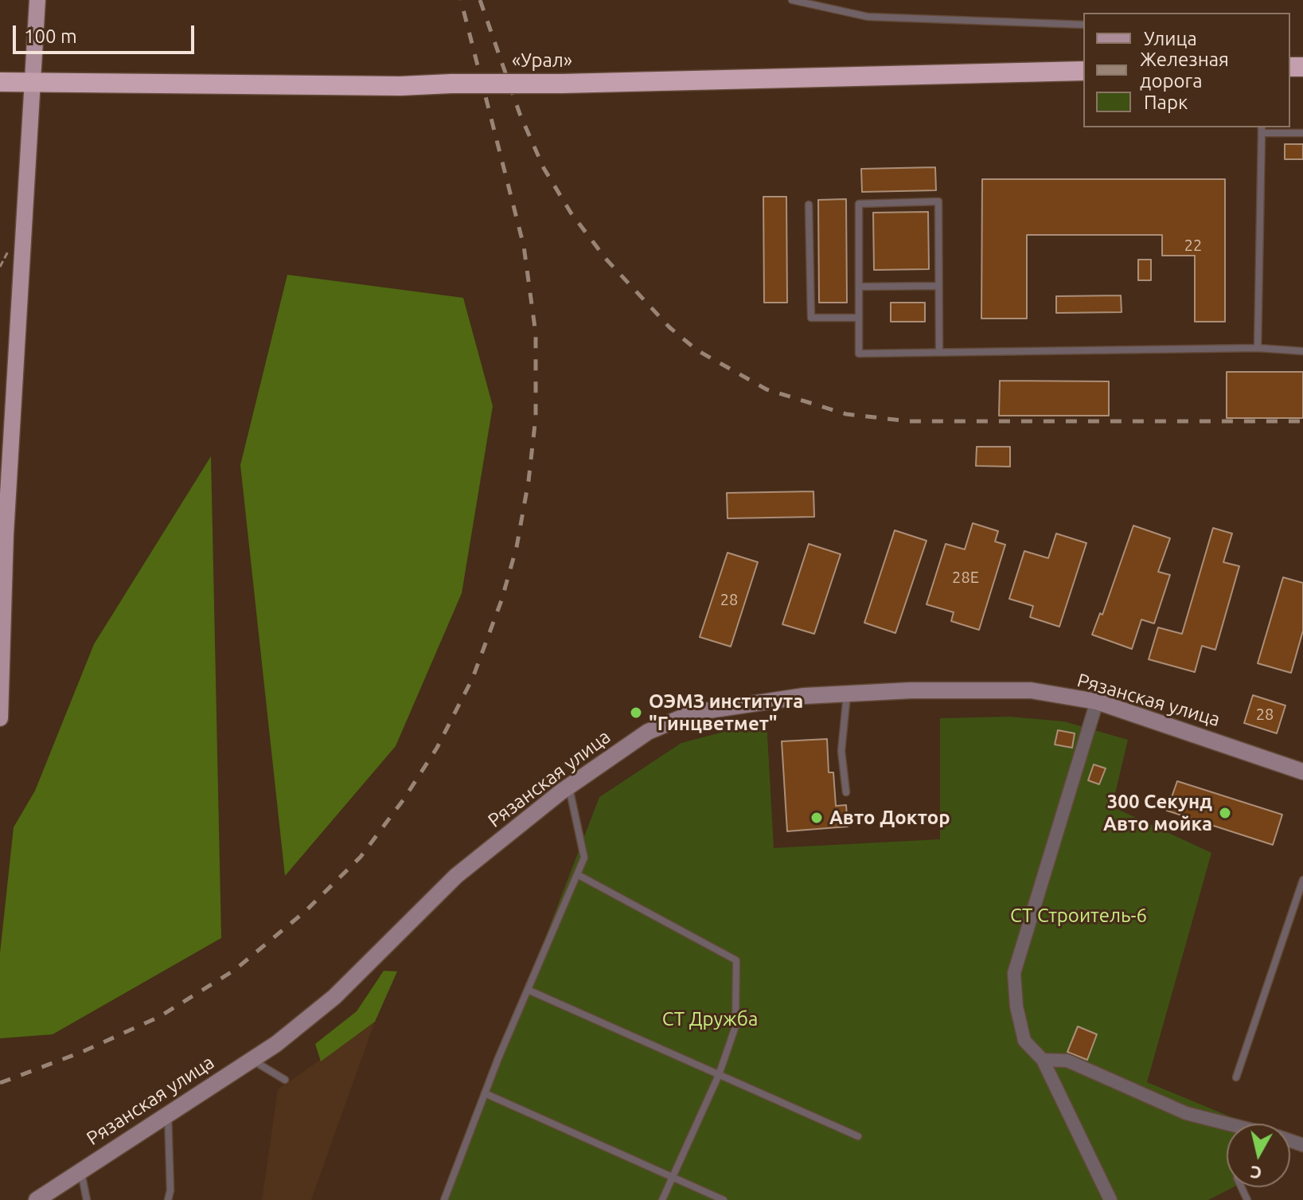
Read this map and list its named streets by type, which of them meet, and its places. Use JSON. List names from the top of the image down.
{
  "streets": {
    "highway": ["«Урал»"],
    "street": ["Рязанская улица"]
  },
  "parks": ["СТ Строитель-6", "СТ Дружба"],
  "places": ["ОЭМЗ института \"Гинцветмет\"", "300 Секунд Авто мойка", "Авто Доктор"],
  "house_numbers": [
    "22",
    "28Е",
    "28",
    "28"
  ],
  "legend": ["Улица", "Железная дорога", "Парк"],
  "scale_bar": "100 m",
  "north": "bottom"
}
